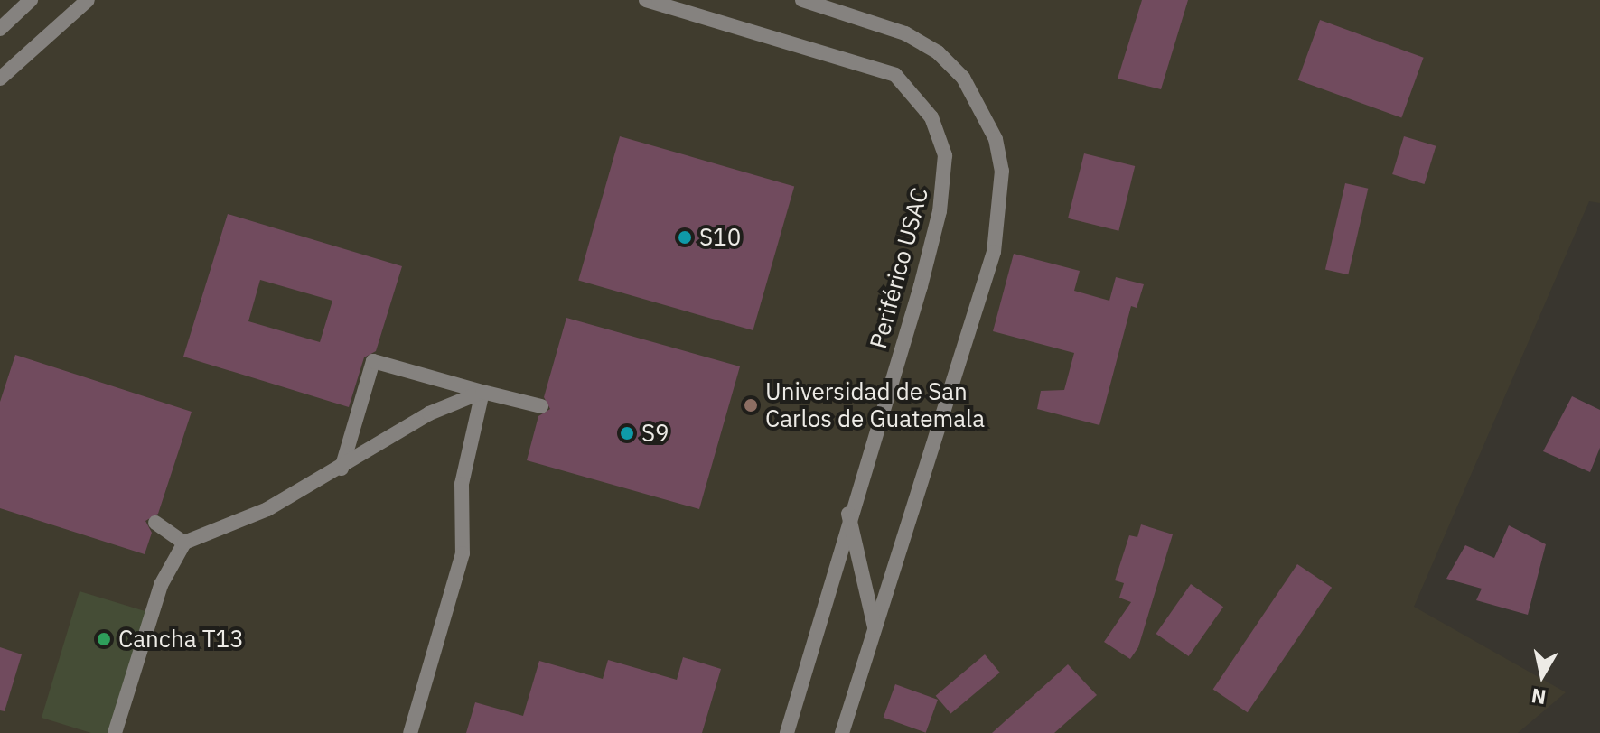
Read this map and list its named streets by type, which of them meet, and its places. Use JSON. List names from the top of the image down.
{
  "streets": {
    "street": ["Periférico USAC"]
  },
  "places": [
    "S10",
    "Universidad de San Carlos de Guatemala",
    "S9",
    "Cancha T13"
  ],
  "north": "bottom"
}
